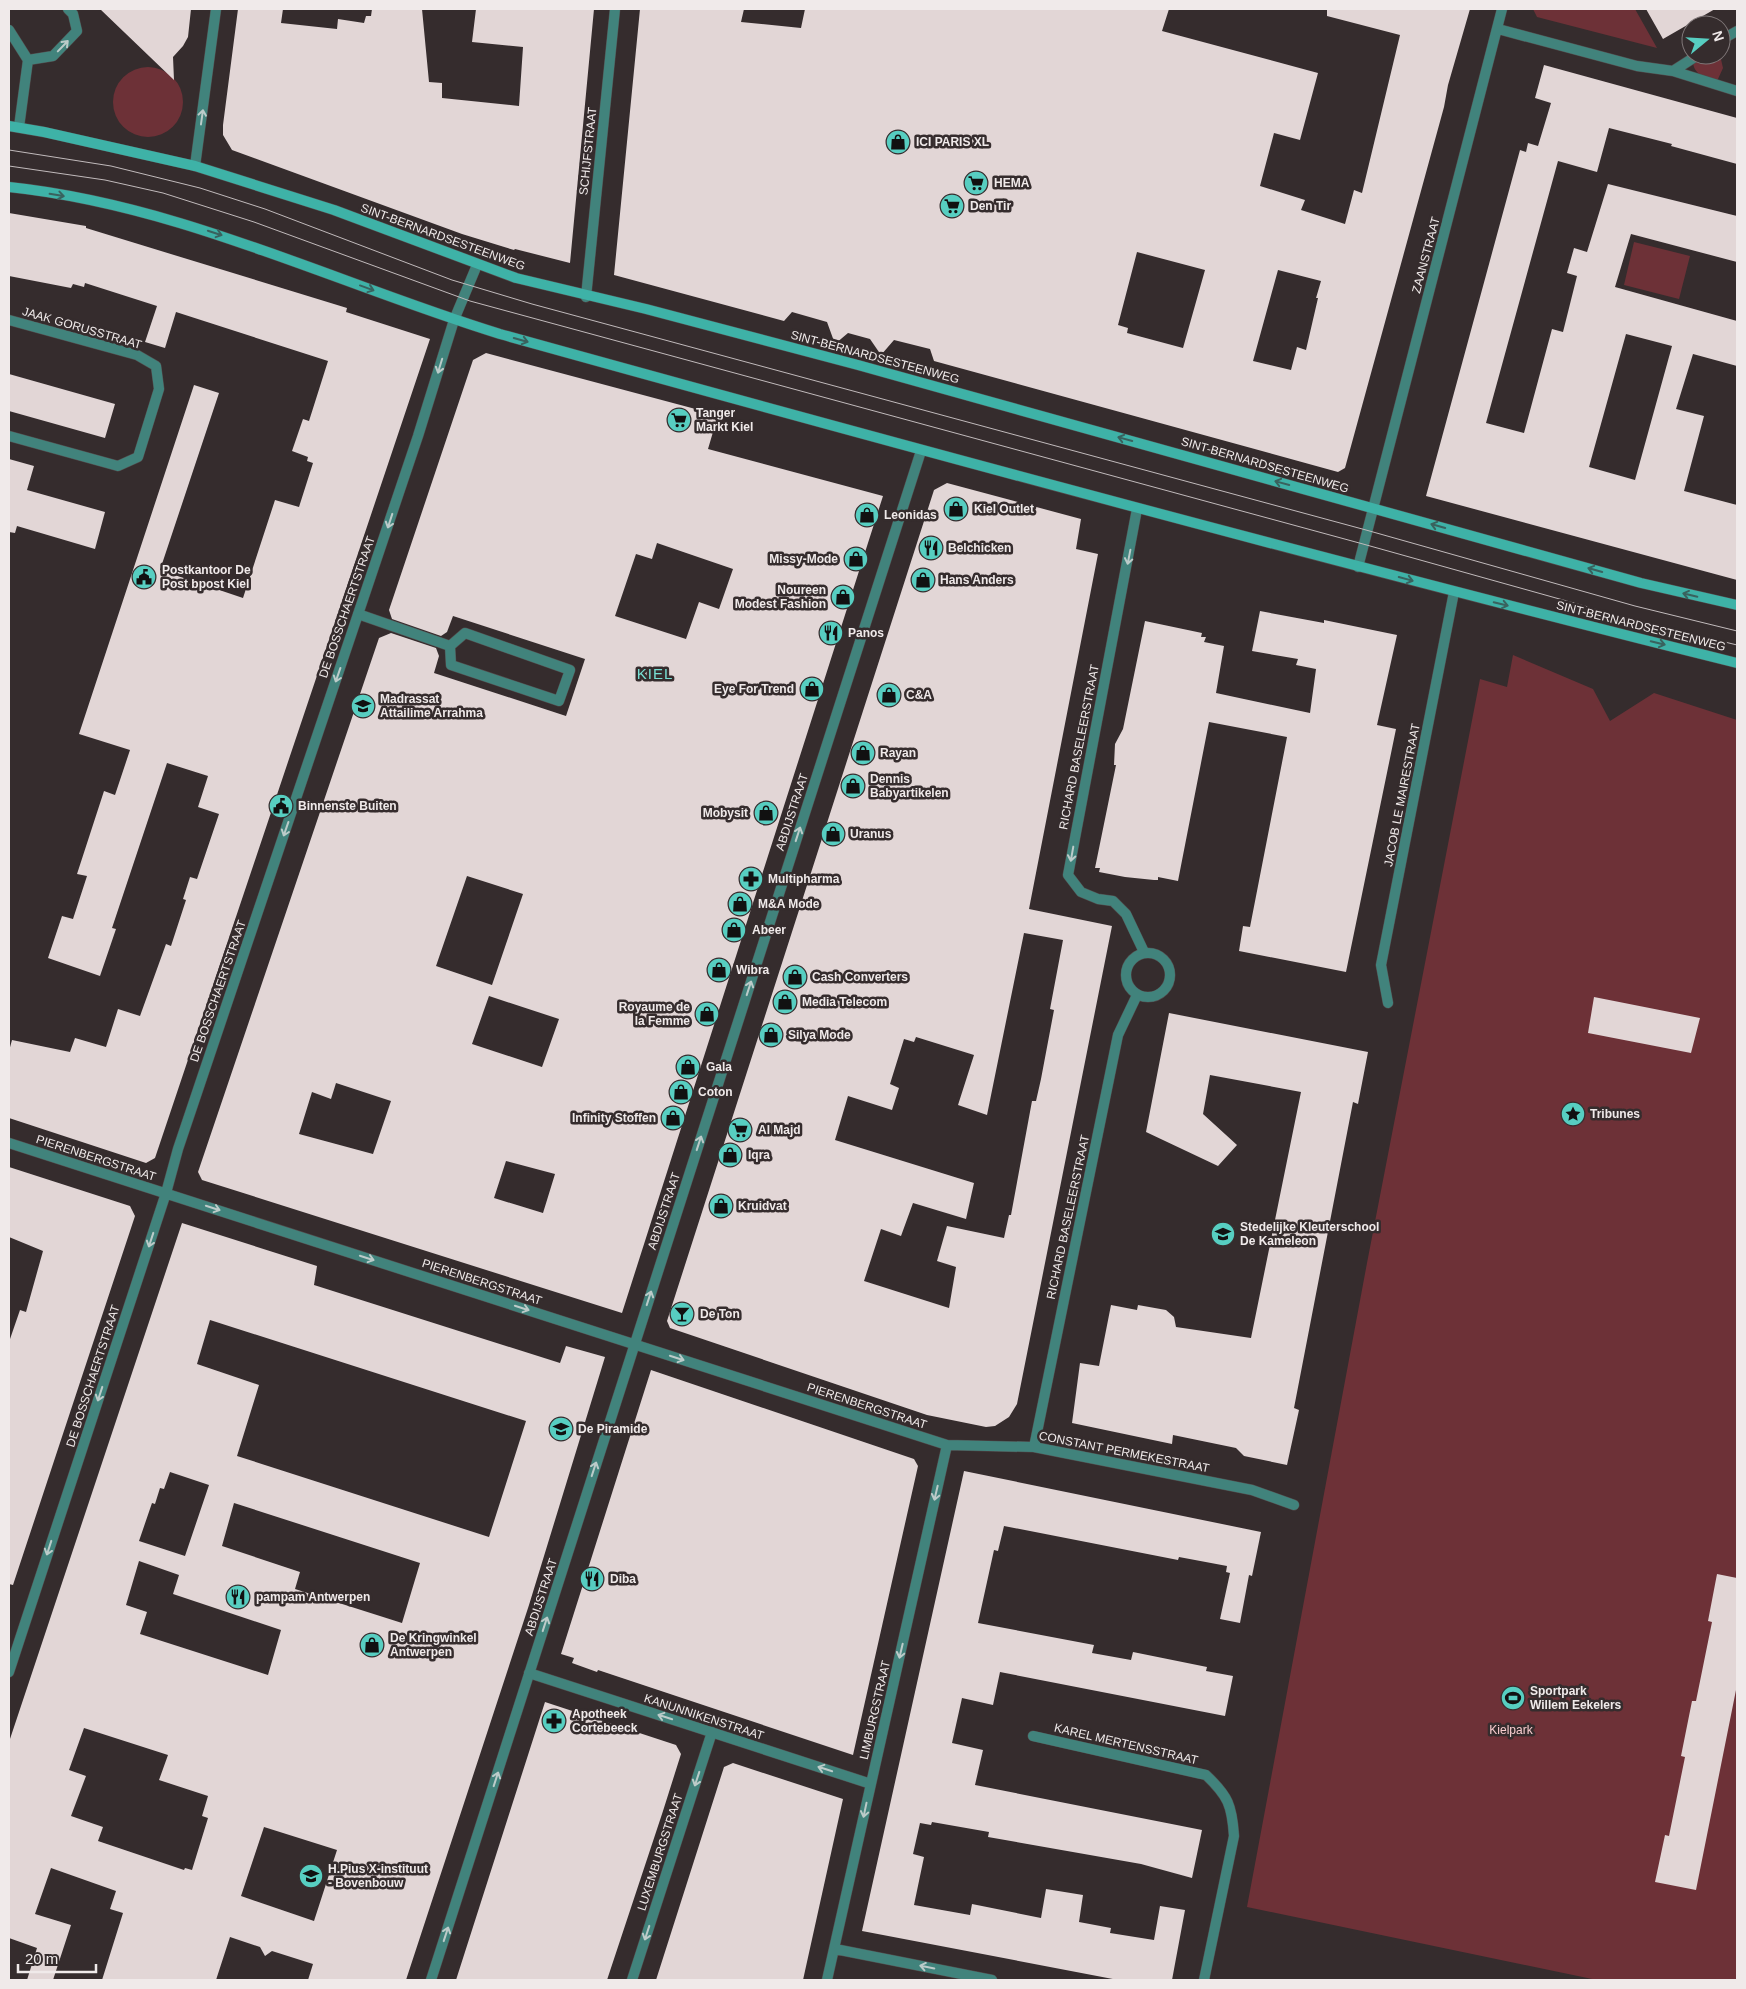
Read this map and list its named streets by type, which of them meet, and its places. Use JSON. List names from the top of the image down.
{
  "streets": {
    "street": [
      "SCHIJFSTRAAT",
      "SINT-BERNARDSESTEENWEG",
      "ZAANSTRAAT",
      "JAAK GORUSSTRAAT",
      "DE BOSSCHAERTSTRAAT",
      "RICHARD BASELEERSTRAAT",
      "JACOB LE MAIRESTRAAT",
      "ABDIJSTRAAT",
      "PIERENBERGSTRAAT",
      "CONSTANT PERMEKESTRAAT",
      "LIMBURGSTRAAT",
      "KANUNNIKENSTRAAT",
      "KAREL MERTENSSTRAAT",
      "LUXEMBURGSTRAAT"
    ]
  },
  "crossings": [
    ["SCHIJFSTRAAT", "SINT-BERNARDSESTEENWEG"],
    ["SINT-BERNARDSESTEENWEG", "ZAANSTRAAT"],
    ["SINT-BERNARDSESTEENWEG", "DE BOSSCHAERTSTRAAT"],
    ["SINT-BERNARDSESTEENWEG", "RICHARD BASELEERSTRAAT"],
    ["SINT-BERNARDSESTEENWEG", "JACOB LE MAIRESTRAAT"],
    ["SINT-BERNARDSESTEENWEG", "ABDIJSTRAAT"],
    ["DE BOSSCHAERTSTRAAT", "PIERENBERGSTRAAT"],
    ["RICHARD BASELEERSTRAAT", "CONSTANT PERMEKESTRAAT"],
    ["ABDIJSTRAAT", "PIERENBERGSTRAAT"],
    ["ABDIJSTRAAT", "KANUNNIKENSTRAAT"],
    ["PIERENBERGSTRAAT", "CONSTANT PERMEKESTRAAT"],
    ["PIERENBERGSTRAAT", "LIMBURGSTRAAT"],
    ["CONSTANT PERMEKESTRAAT", "LIMBURGSTRAAT"],
    ["LIMBURGSTRAAT", "KANUNNIKENSTRAAT"],
    ["KANUNNIKENSTRAAT", "LUXEMBURGSTRAAT"]
  ],
  "one_way": [
    "DE BOSSCHAERTSTRAAT",
    "RICHARD BASELEERSTRAAT",
    "ABDIJSTRAAT",
    "PIERENBERGSTRAAT",
    "LIMBURGSTRAAT",
    "KANUNNIKENSTRAAT",
    "LUXEMBURGSTRAAT"
  ],
  "districts": ["KIEL"],
  "parks": ["Kielpark"],
  "places": {
    "shop": [
      "ICI PARIS XL",
      "Kiel Outlet",
      "Leonidas",
      "Missy-Mode",
      "Hans Anders",
      "Noureen Modest Fashion",
      "Eye For Trend",
      "C&A",
      "Rayan",
      "Dennis Babyartikelen",
      "Mobysit",
      "Uranus",
      "M&A Mode",
      "Abeer",
      "Wibra",
      "Cash Converters",
      "Media Telecom",
      "Royaume de la Femme",
      "Silya Mode",
      "Gala",
      "Coton",
      "Infinity Stoffen",
      "Iqra",
      "Kruidvat",
      "De Kringwinkel Antwerpen"
    ],
    "supermarket": [
      "HEMA",
      "Den Tir",
      "Tanger Markt Kiel",
      "Al Majd"
    ],
    "restaurant": [
      "Belchicken",
      "Panos",
      "Diba",
      "pampam Antwerpen"
    ],
    "public building": ["Postkantoor De Post bpost Kiel", "Binnenste Buiten"],
    "school or university": [
      "Madrassat Attailime Arrahma",
      "Stedelijke Kleuterschool De Kameleon",
      "De Piramide",
      "H.Pius X-instituut - Bovenbouw"
    ],
    "pharmacy": ["Multipharma", "Apotheek Cortebeeck"],
    "place": ["Tribunes"],
    "bar": ["De Ton"],
    "sports": ["Sportpark Willem Eekelers"]
  },
  "scale_bar": "20 m",
  "north": "right"
}
